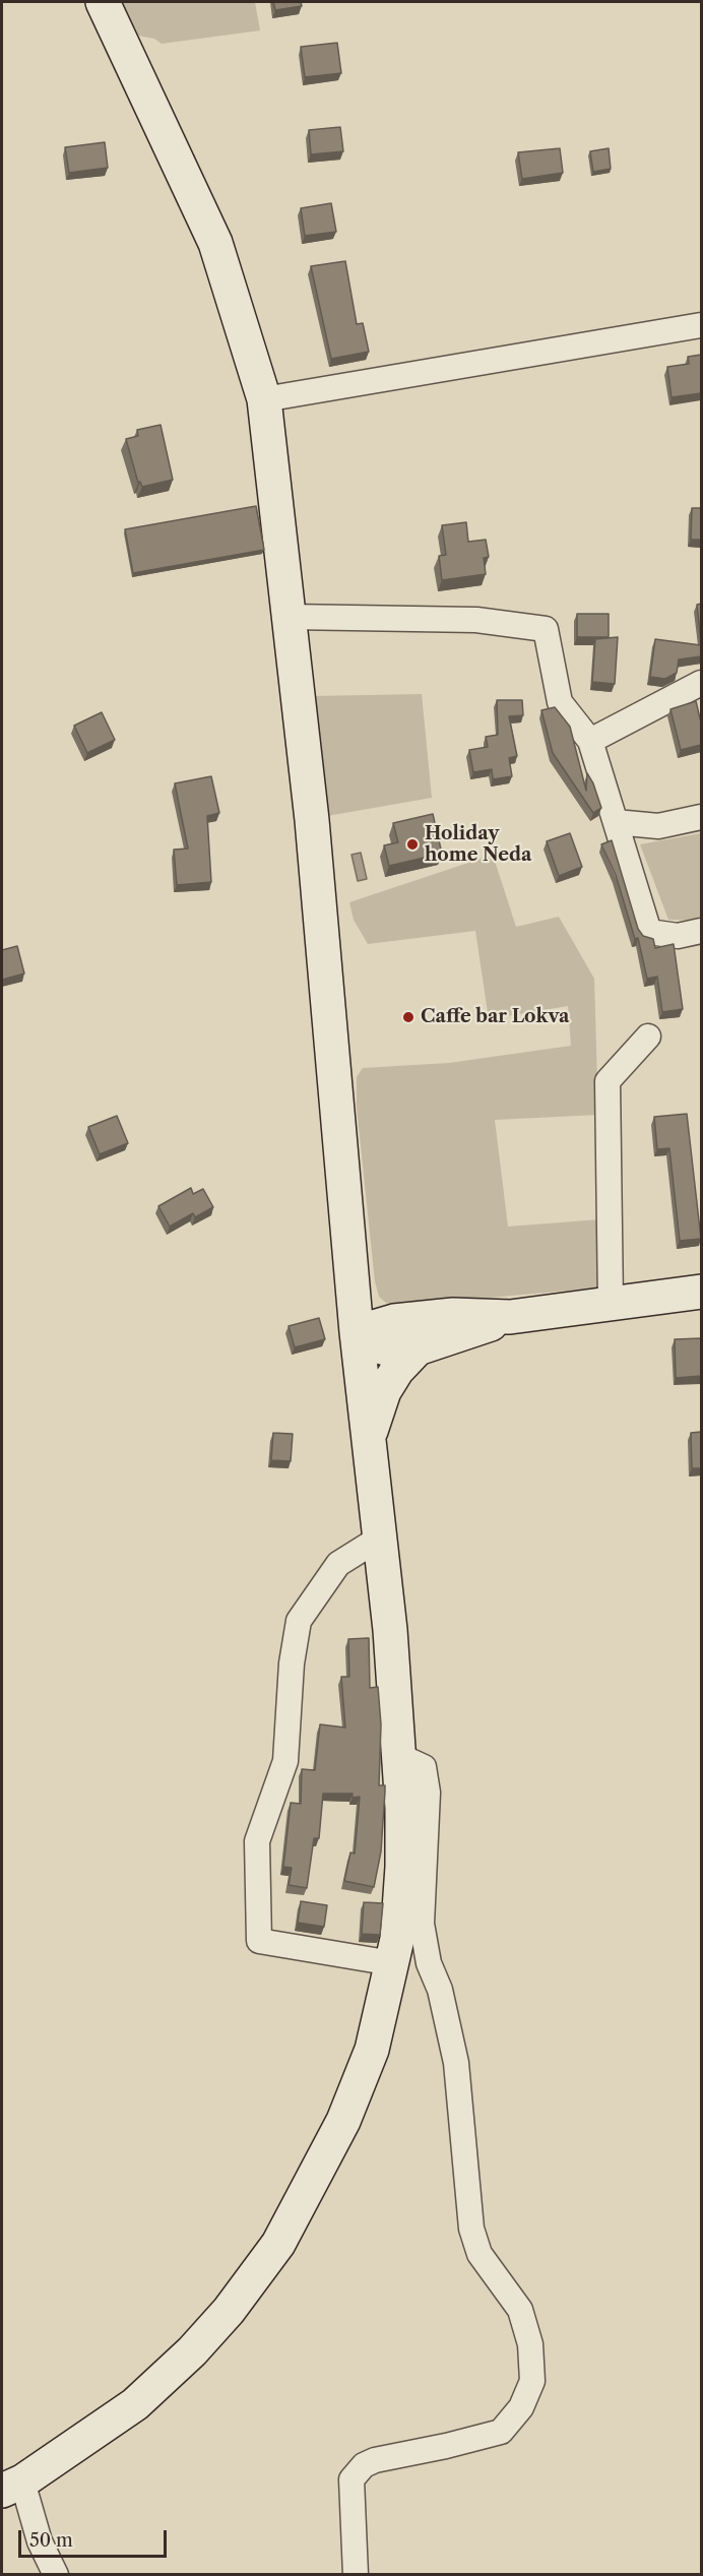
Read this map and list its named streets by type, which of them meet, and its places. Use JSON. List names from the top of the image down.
{
  "places": ["Holiday home Neda", "Caffe bar Lokva"],
  "scale_bar": "50 m"
}
